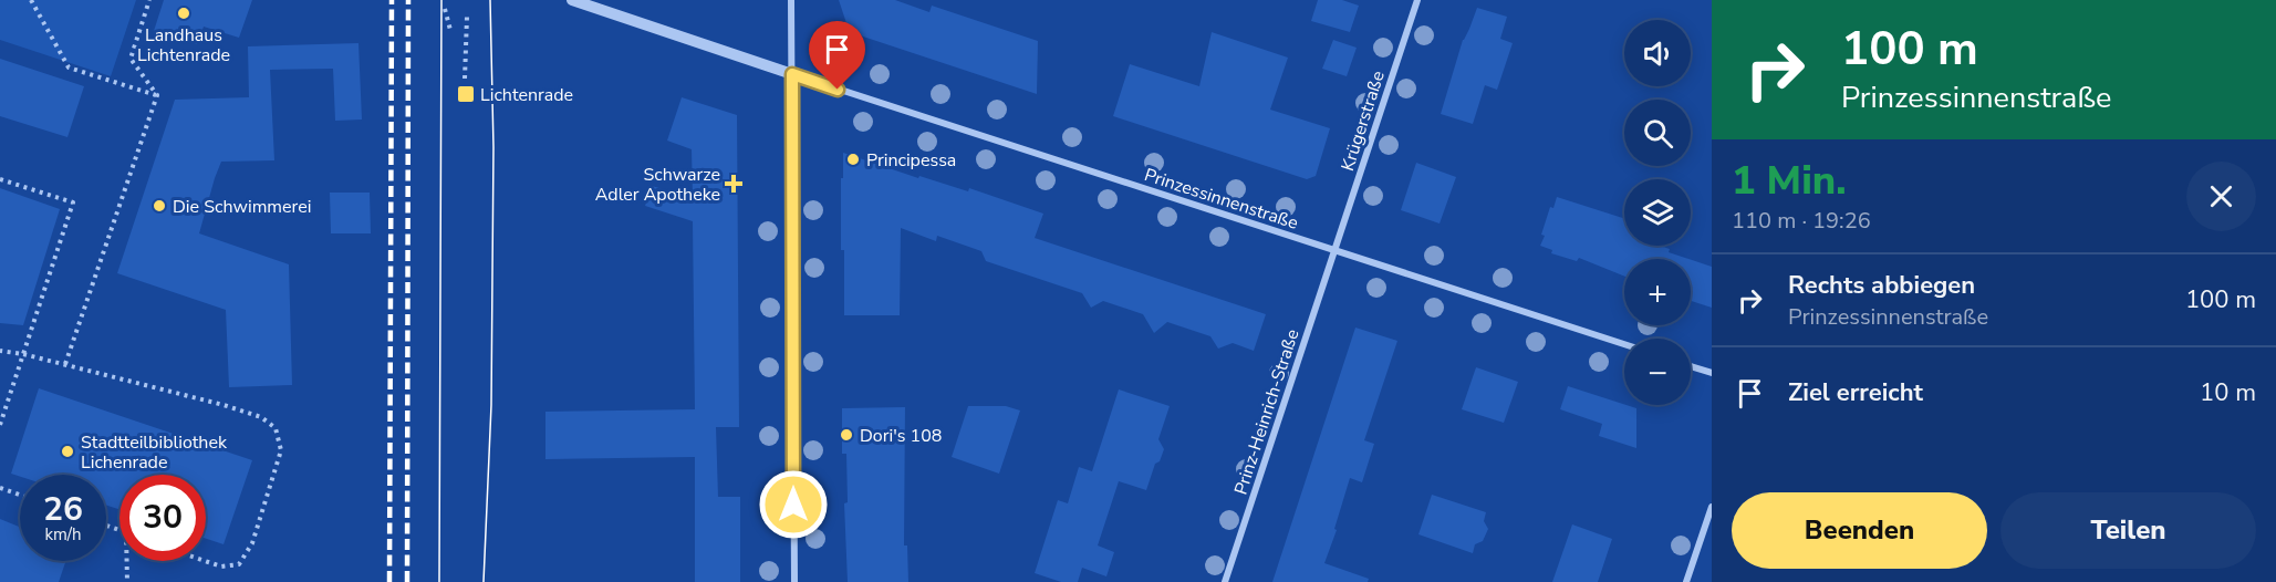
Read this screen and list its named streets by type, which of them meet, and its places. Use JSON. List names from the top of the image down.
{
  "streets": {
    "street": ["Krügerstraße", "Prinzessinnenstraße", "Prinz-Heinrich-Straße"]
  },
  "crossings": [
    ["Krügerstraße", "Prinzessinnenstraße"],
    ["Krügerstraße", "Prinz-Heinrich-Straße"],
    ["Prinzessinnenstraße", "Prinz-Heinrich-Straße"]
  ],
  "places": {
    "other": [
      "Landhaus Lichtenrade",
      "Principessa",
      "Die Schwimmerei",
      "Dori's 108",
      "Stadtteilbibliothek Lichenrade"
    ],
    "transit": ["Lichtenrade"],
    "health": ["Schwarze Adler Apotheke"]
  },
  "page": {
    "turn": ["100 m", "Prinzessinnenstraße"],
    "map_buttons": ["+", "−"],
    "heading": ["1 Min.", "110 m · 19:26"],
    "list": [
      {
        "name": "Rechts abbiegen",
        "note": "Prinzessinnenstraße",
        "value": "100 m"
      },
      {
        "name": "Ziel erreicht",
        "value": "10 m"
      }
    ],
    "speed": "26 km/h",
    "limit": "30",
    "buttons": ["Beenden", "Teilen"]
  }
}
